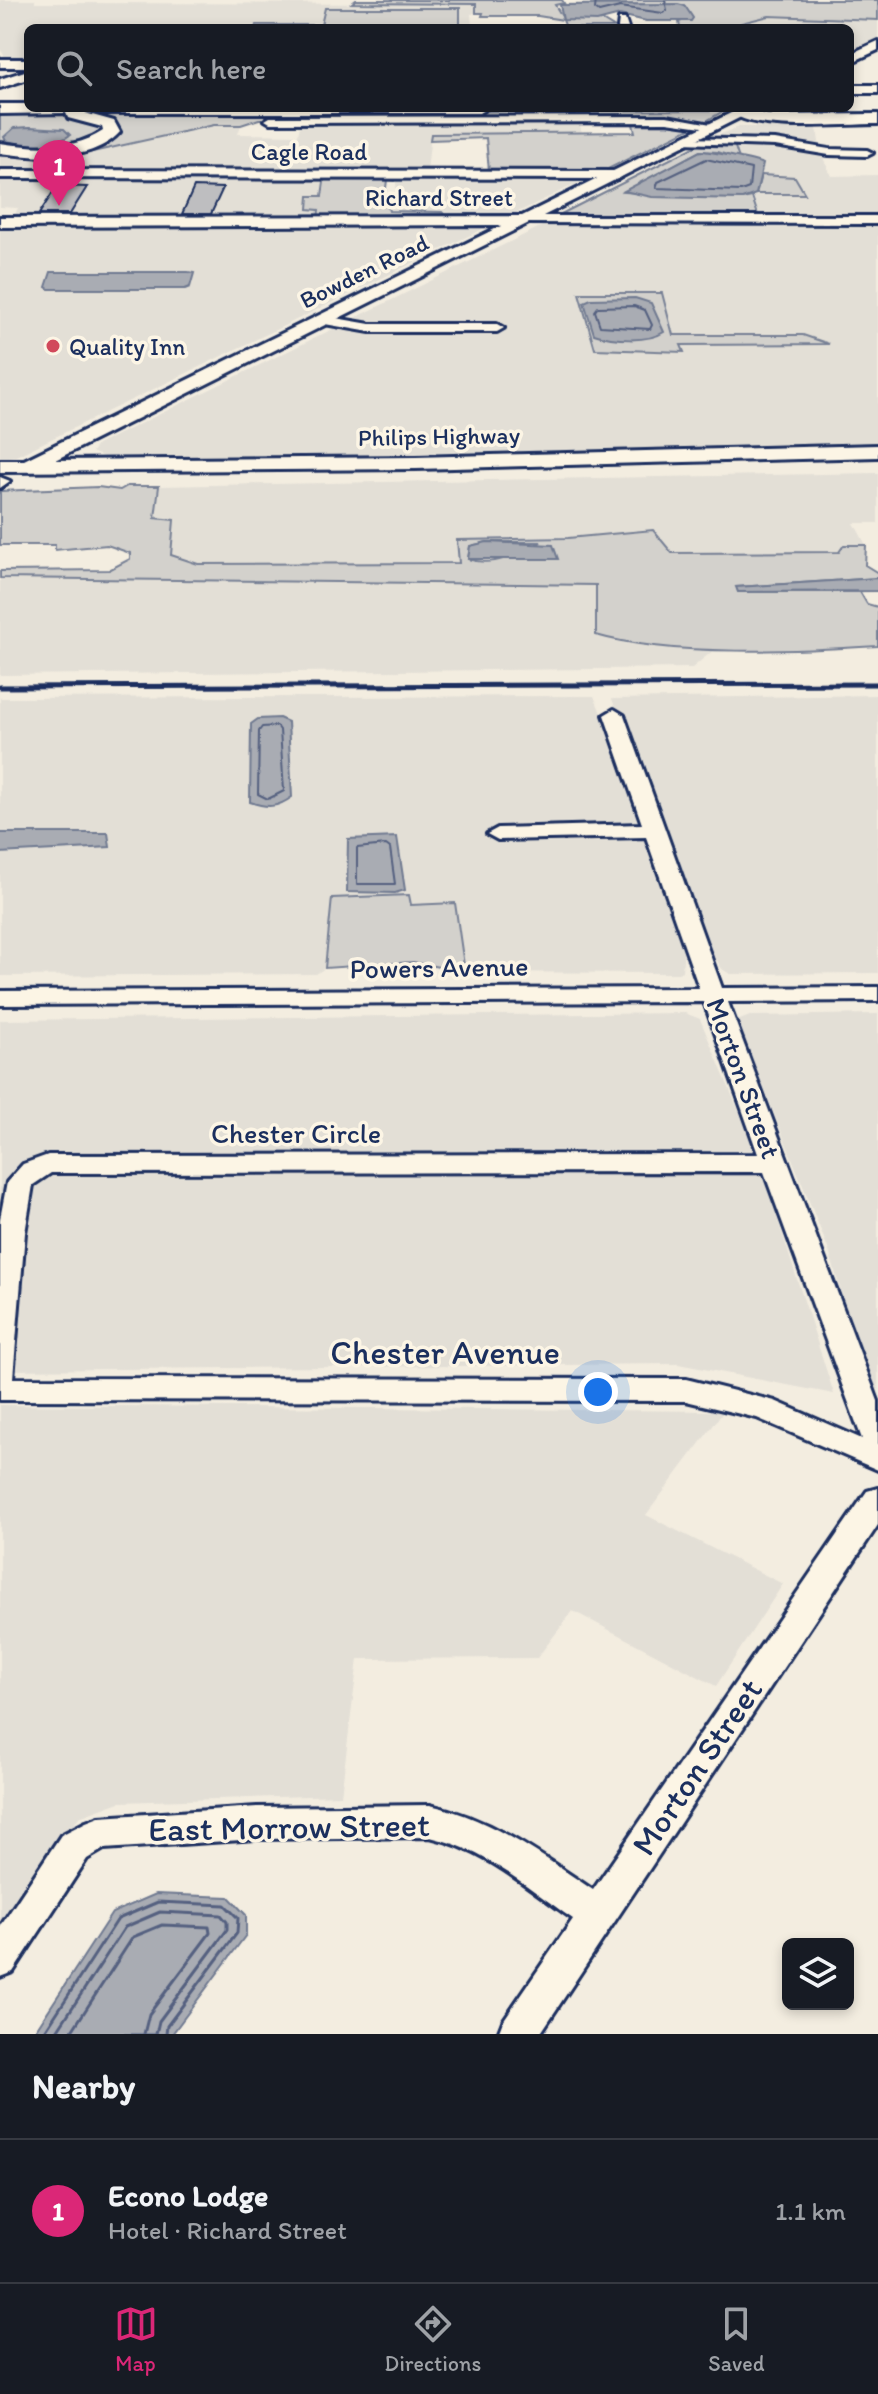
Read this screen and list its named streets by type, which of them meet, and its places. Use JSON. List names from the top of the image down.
{
  "streets": {
    "main road": ["Richard Street", "Bowden Road", "Philips Highway"],
    "street": [
      "Cagle Road",
      "Powers Avenue",
      "Morton Street",
      "Chester Circle",
      "Chester Avenue",
      "East Morrow Street"
    ]
  },
  "crossings": [
    ["Cagle Road", "Bowden Road"],
    ["Richard Street", "Bowden Road"],
    ["Bowden Road", "Philips Highway"],
    ["Powers Avenue", "Morton Street"],
    ["Morton Street", "Chester Circle"],
    ["Morton Street", "East Morrow Street"]
  ],
  "places": ["Quality Inn"],
  "page": {
    "search": "Search here",
    "pins": "1",
    "heading": "Nearby",
    "list": [
      {
        "mark": "1",
        "name": "Econo Lodge",
        "note": "Hotel · Richard Street",
        "value": "1.1 km"
      }
    ],
    "nav": ["Map", "Directions", "Saved"]
  }
}
